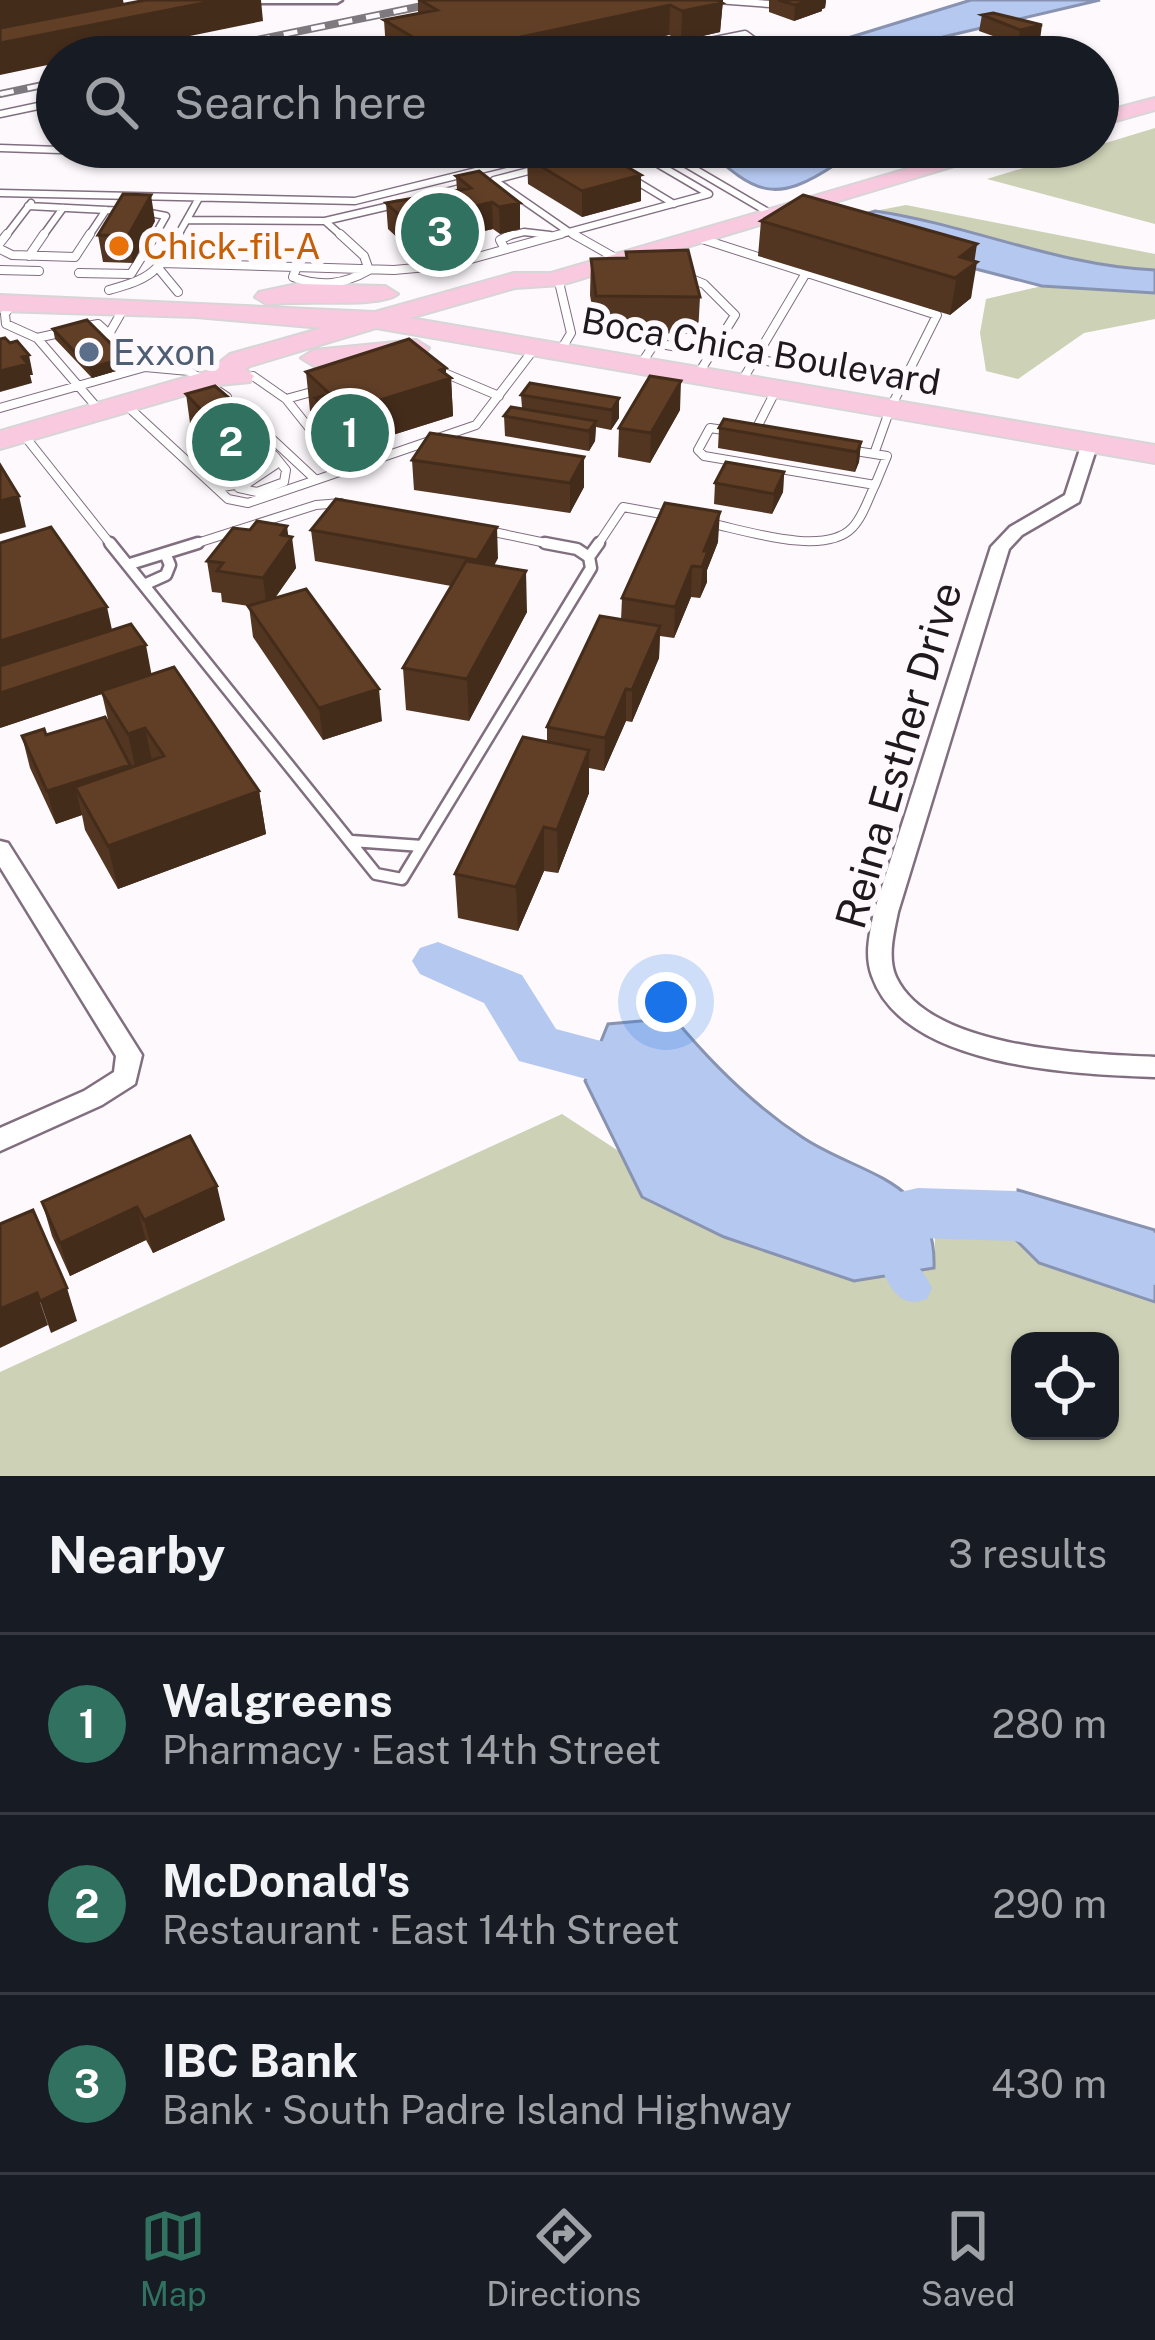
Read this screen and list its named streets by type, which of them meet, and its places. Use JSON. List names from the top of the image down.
{
  "streets": {
    "main road": ["Boca Chica Boulevard"],
    "street": ["Reina Esther Drive"]
  },
  "crossings": [
    ["Boca Chica Boulevard", "Reina Esther Drive"]
  ],
  "places": ["Chick-fil-A", "Exxon"],
  "page": {
    "search": "Search here",
    "pins": ["3", "1", "2"],
    "heading": ["Nearby", "3 results"],
    "list": [
      {
        "mark": "1",
        "name": "Walgreens",
        "note": "Pharmacy · East 14th Street",
        "value": "280 m"
      },
      {
        "mark": "2",
        "name": "McDonald's",
        "note": "Restaurant · East 14th Street",
        "value": "290 m"
      },
      {
        "mark": "3",
        "name": "IBC Bank",
        "note": "Bank · South Padre Island Highway",
        "value": "430 m"
      }
    ],
    "nav": ["Map", "Directions", "Saved"]
  }
}
